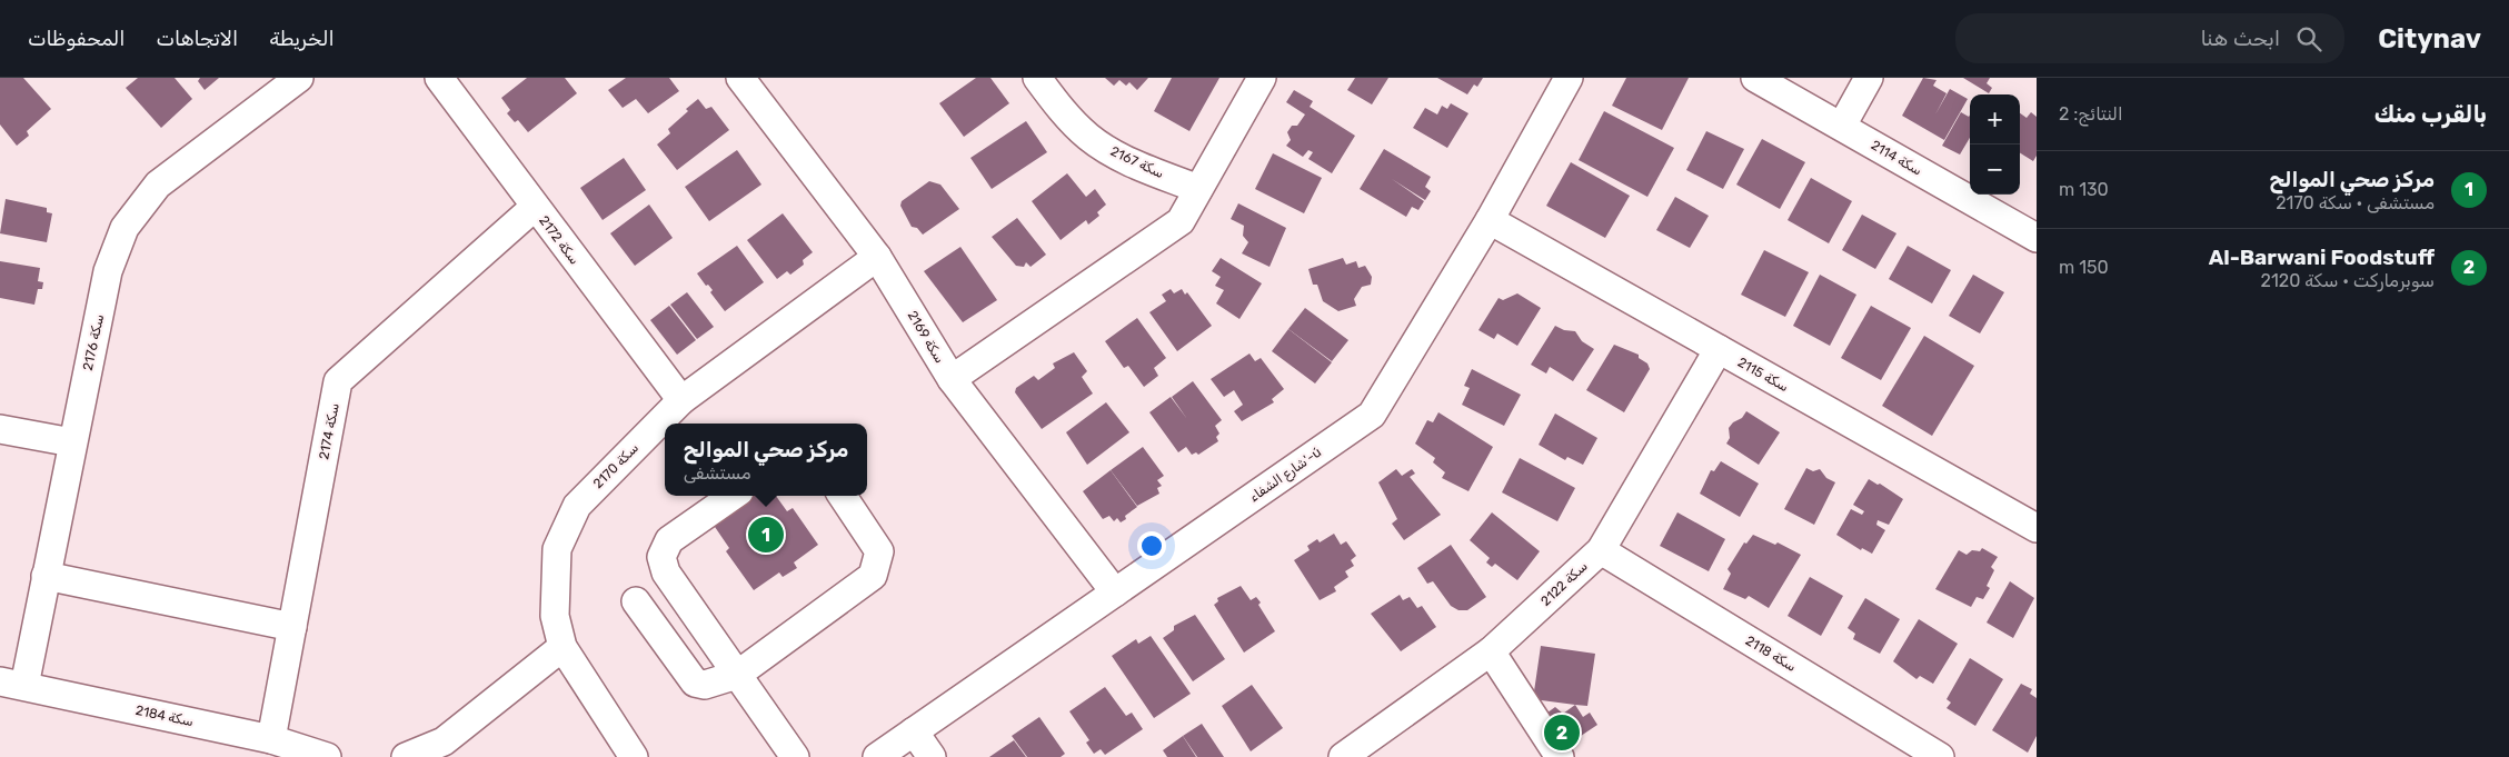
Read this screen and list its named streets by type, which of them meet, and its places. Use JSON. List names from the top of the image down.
{
  "streets": {
    "street": [
      "سكة 2114",
      "سكة 2167",
      "سكة 2172",
      "سكة 2169",
      "سكة 2176",
      "سكة 2115",
      "سكة 2174",
      "سكة 2170",
      "شارع الشفاء'-ú",
      "سكة 2122",
      "سكة 2118",
      "سكة 2184"
    ]
  },
  "crossings": [
    ["سكة 2172", "سكة 2174"],
    ["سكة 2172", "سكة 2170"],
    ["سكة 2169", "سكة 2170"],
    ["سكة 2169", "شارع الشفاء'-ú"],
    ["سكة 2176", "سكة 2184"],
    ["سكة 2115", "شارع الشفاء'-ú"],
    ["سكة 2115", "سكة 2122"],
    ["سكة 2174", "سكة 2184"],
    ["سكة 2122", "سكة 2118"]
  ],
  "page": {
    "header": "Citynav",
    "search": "ابحث هنا",
    "nav": ["الخريطة", "الاتجاهات", "المحفوظات"],
    "heading": ["بالقرب منك", "النتائج: 2"],
    "map_buttons": ["+", "−"],
    "list": [
      {
        "mark": "1",
        "name": "مركز صحي الموالح",
        "note": "مستشفى · سكة 2170",
        "value": "130 m"
      },
      {
        "mark": "2",
        "name": "Al-Barwani Foodstuff",
        "note": "سوبرماركت · سكة 2120",
        "value": "150 m"
      }
    ],
    "popup": ["مركز صحي الموالح", "مستشفى"],
    "pins": ["1", "2"]
  }
}
